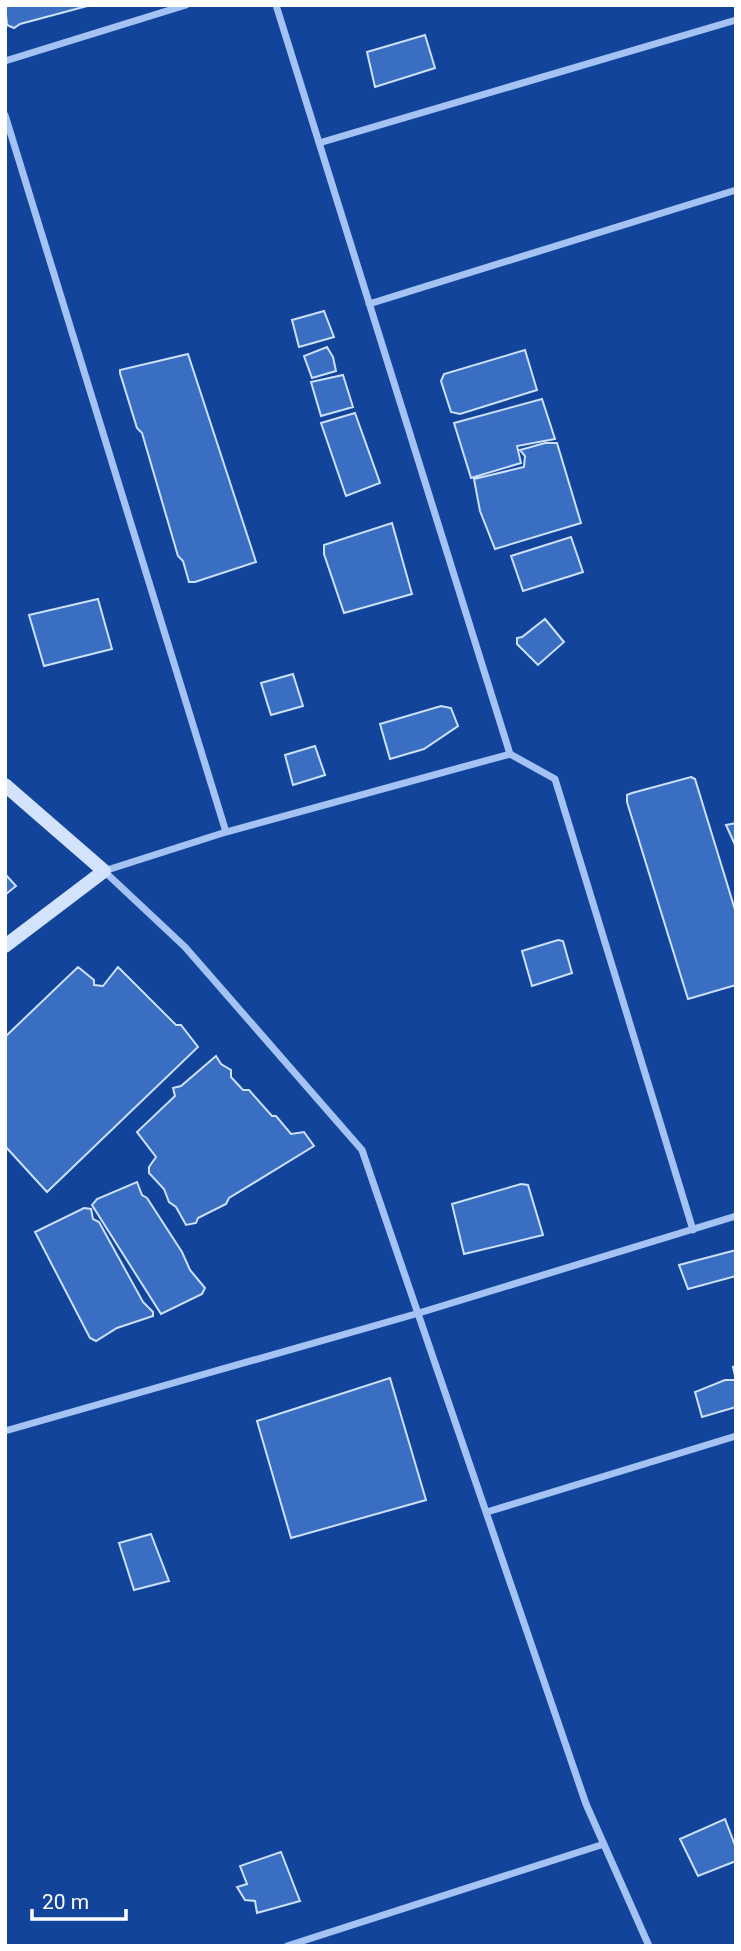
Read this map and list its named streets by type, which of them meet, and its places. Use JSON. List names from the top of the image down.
{
  "scale_bar": "20 m"
}
